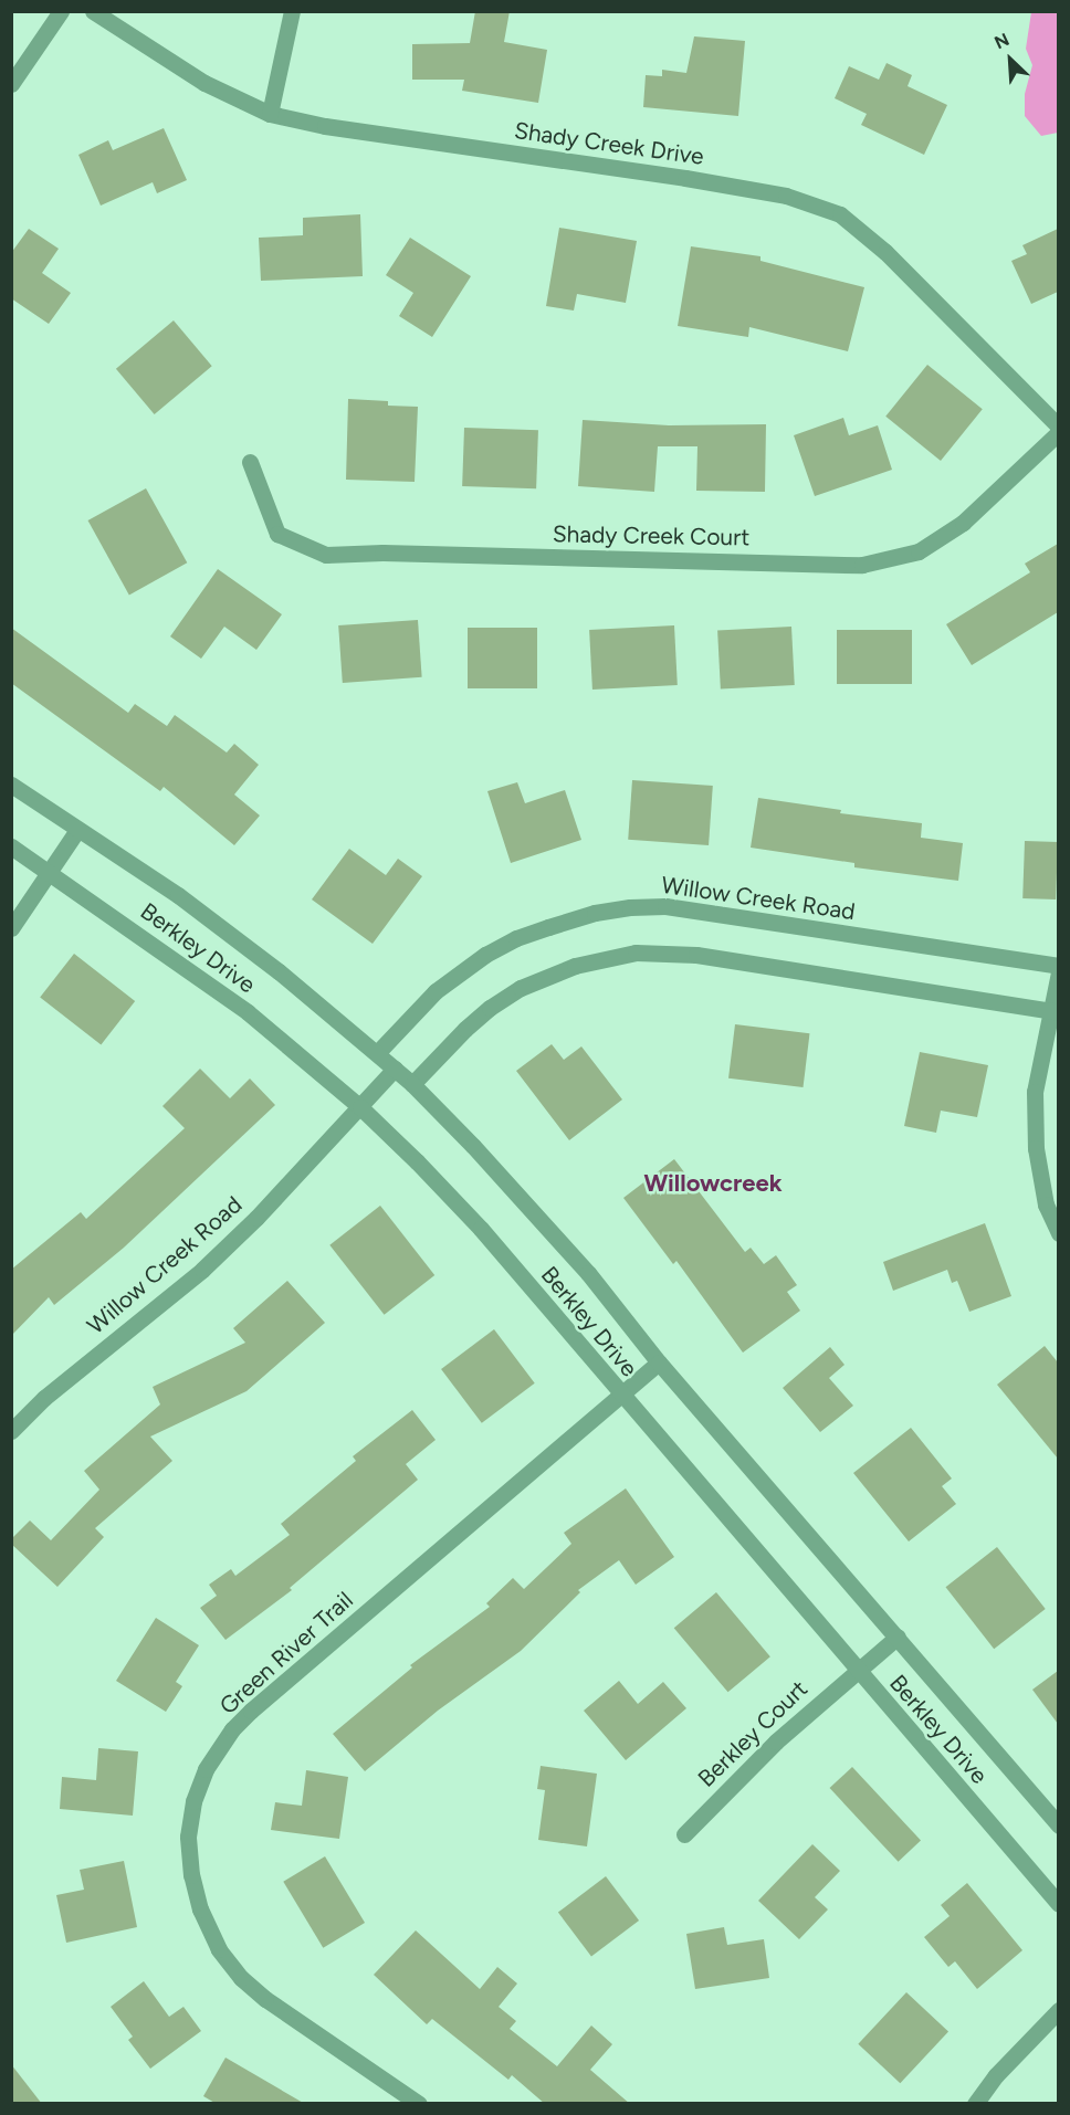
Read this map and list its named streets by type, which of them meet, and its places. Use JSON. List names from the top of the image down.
{
  "streets": {
    "street": [
      "Shady Creek Drive",
      "Shady Creek Court",
      "Willow Creek Road",
      "Berkley Drive",
      "Green River Trail",
      "Berkley Court"
    ]
  },
  "crossings": [
    ["Willow Creek Road", "Berkley Drive"],
    ["Berkley Drive", "Green River Trail"],
    ["Berkley Drive", "Berkley Court"]
  ],
  "districts": ["Willowcreek"],
  "north": "top left"
}
